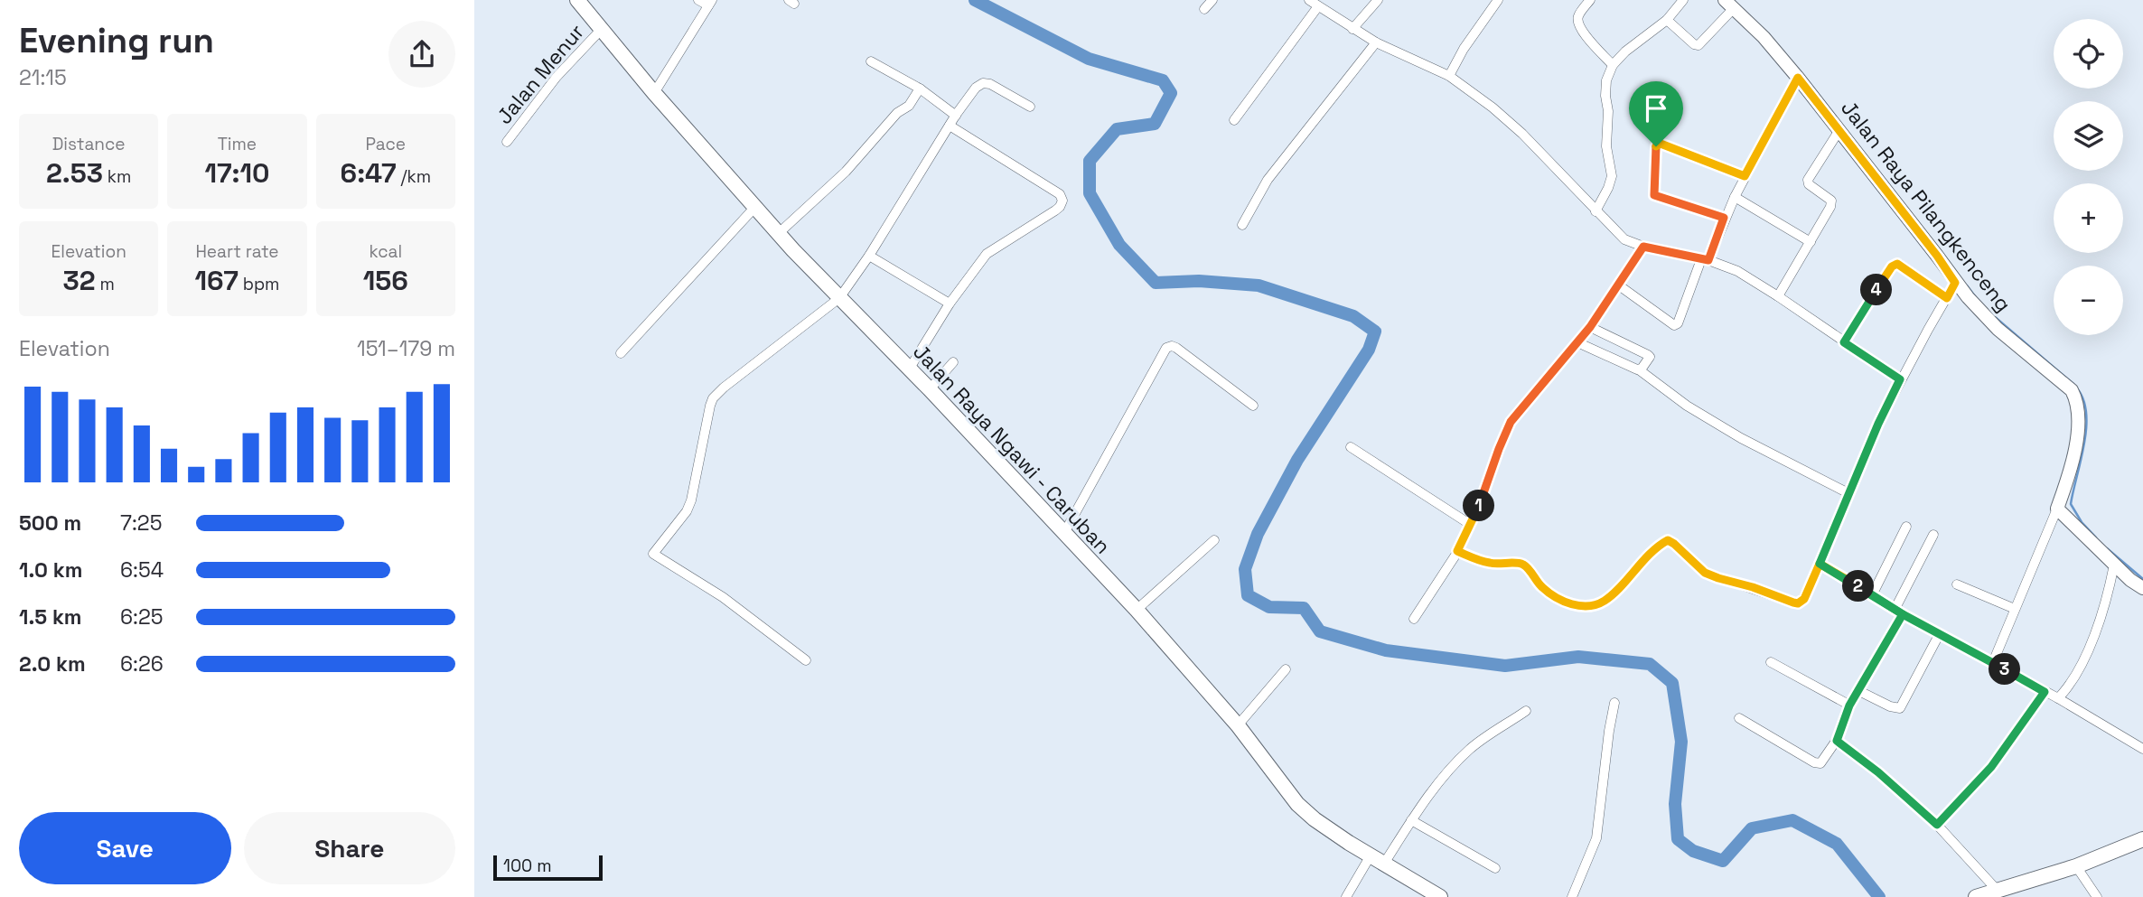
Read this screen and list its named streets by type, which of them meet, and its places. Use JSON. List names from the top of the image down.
{
  "streets": {
    "highway": ["Jalan Raya Ngawi - Caruban"],
    "main road": ["Jalan Raya Pilangkenceng"],
    "street": ["Jalan Menur"]
  },
  "crossings": [
    ["Jalan Menur", "Jalan Raya Ngawi - Caruban"]
  ],
  "scale_bar": "100 m",
  "page": {
    "heading": ["Evening run", "21:15"],
    "map_buttons": ["+", "−"],
    "stats": [
      ["Distance", "2.53 km"],
      ["Time", "17:10"],
      ["Pace", "6:47 /km"],
      ["Elevation", "32 m"],
      ["Heart rate", "167 bpm"],
      ["kcal", "156"]
    ],
    "pins": [
      "4",
      "1",
      "2",
      "3"
    ],
    "chart": ["Elevation", "151–179 m"],
    "list": [
      {
        "name": "500 m",
        "note": "7:25"
      },
      {
        "name": "1.0 km",
        "note": "6:54"
      },
      {
        "name": "1.5 km",
        "note": "6:25"
      },
      {
        "name": "2.0 km",
        "note": "6:26"
      }
    ],
    "buttons": ["Save", "Share"],
    "scale": "100 m"
  }
}
